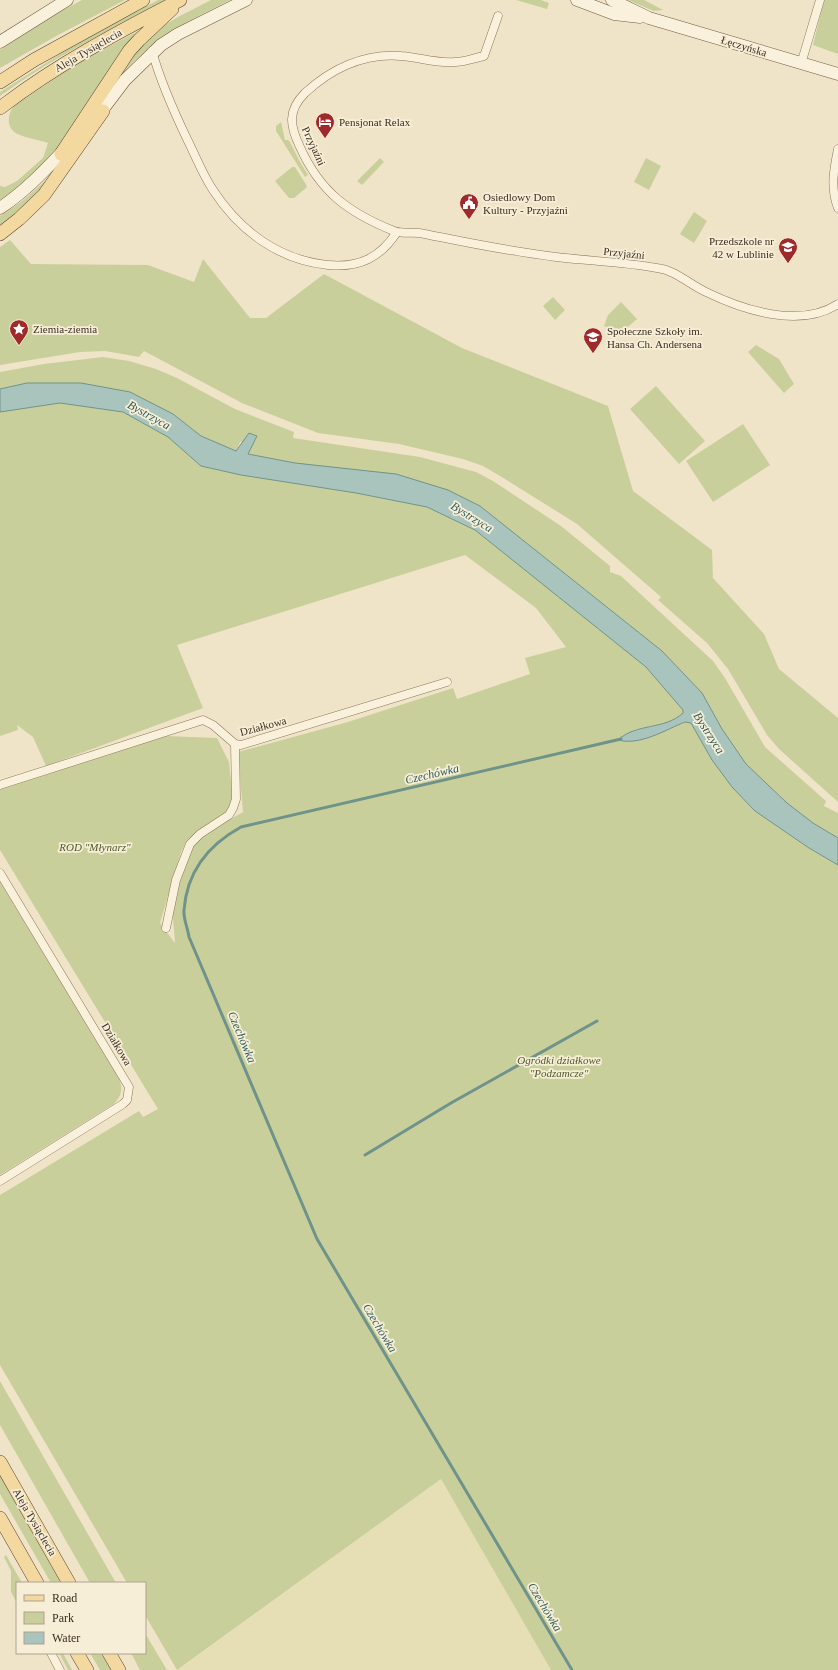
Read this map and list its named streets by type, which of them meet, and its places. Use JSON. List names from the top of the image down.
{
  "streets": {
    "main road": ["Aleja Tysiąclecia"],
    "street": ["Łęczyńska", "Przyjaźni", "Działkowa"]
  },
  "water": ["Bystrzyca", "Czechówka"],
  "parks": ["ROD \"Młynarz\"", "Ogródki działkowe \"Podzamcze\""],
  "places": {
    "hotel": ["Pensjonat Relax"],
    "public building": ["Osiedlowy Dom Kultury - Przyjaźni"],
    "school or university": ["Przedszkole nr 42 w Lublinie", "Społeczne Szkoły im. Hansa Ch. Andersena"],
    "place": ["Ziemia-ziemia"]
  },
  "legend": ["Road", "Park", "Water"]
}
